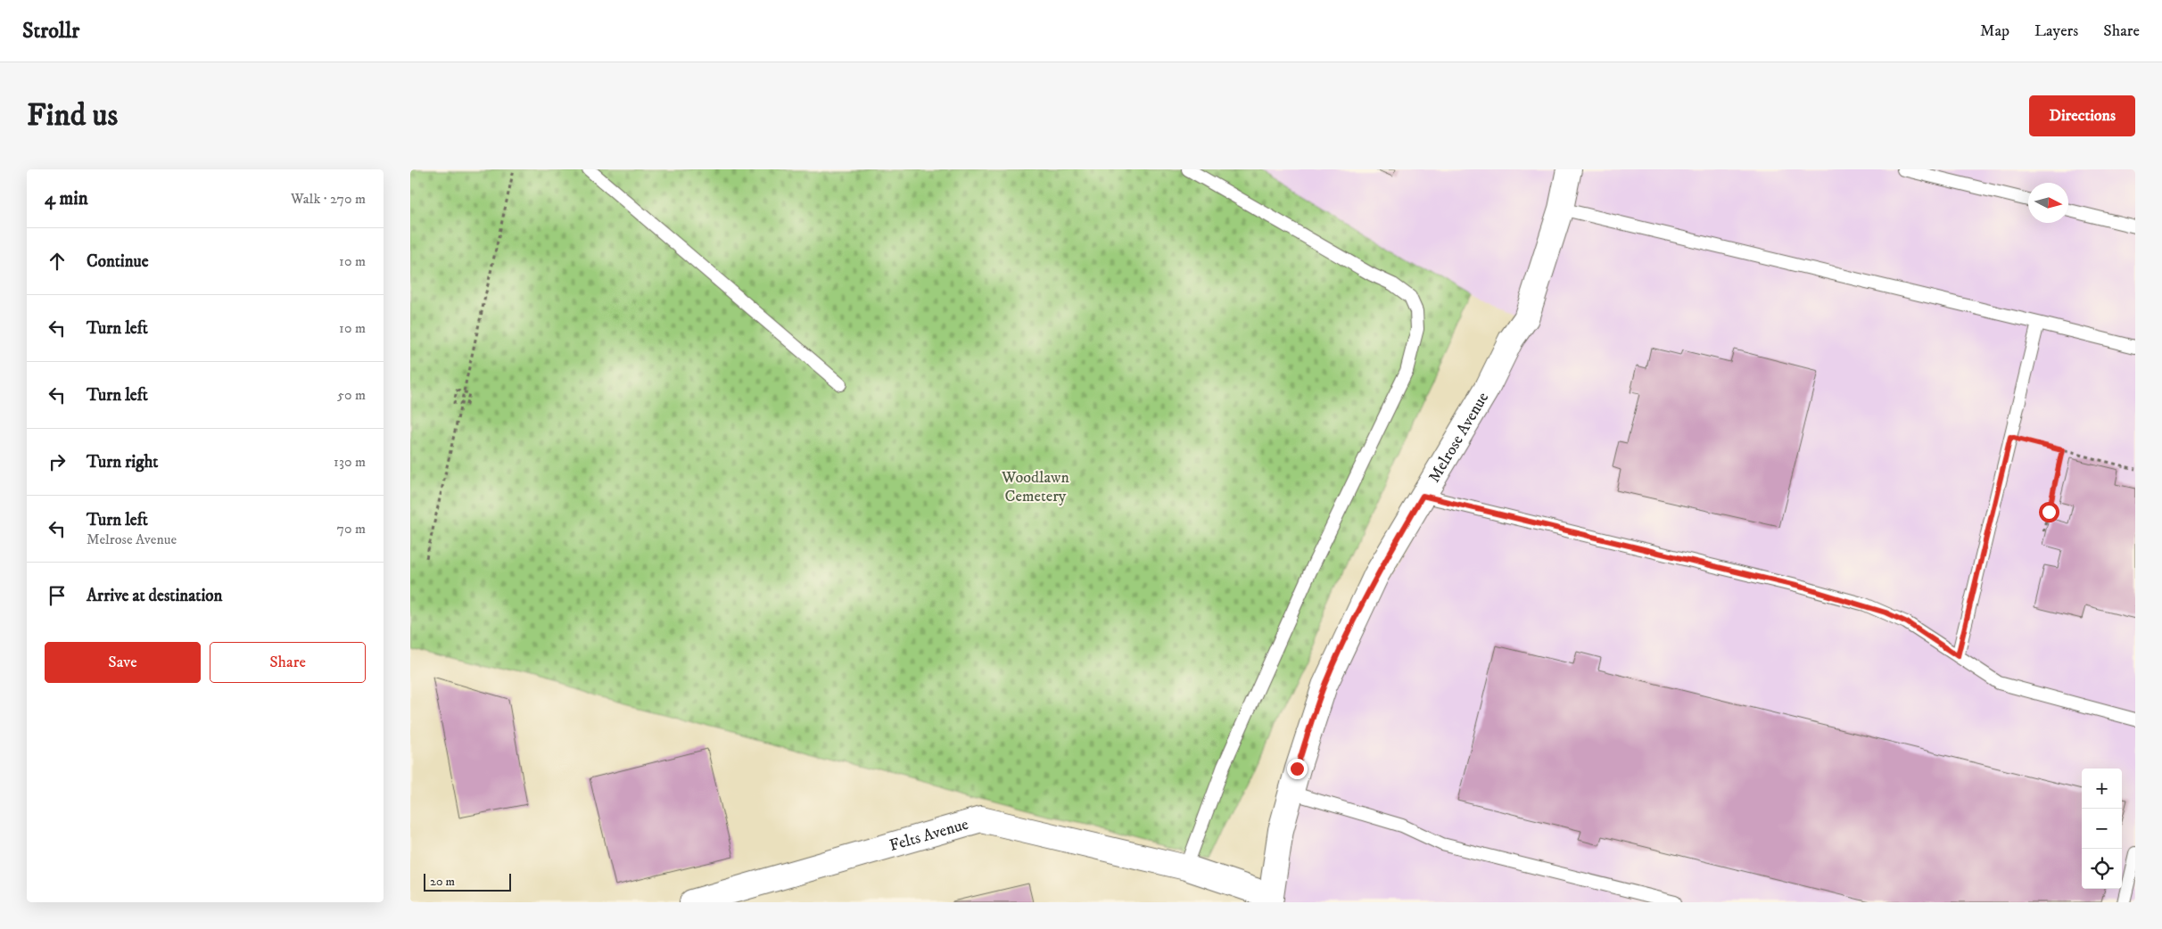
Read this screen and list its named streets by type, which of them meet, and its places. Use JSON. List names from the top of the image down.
{
  "streets": {
    "street": ["Melrose Avenue", "Felts Avenue"]
  },
  "crossings": [
    ["Melrose Avenue", "Felts Avenue"]
  ],
  "parks": ["Woodlawn Cemetery"],
  "scale_bar": "20 m",
  "north": "right",
  "page": {
    "header": "Strollr",
    "nav": ["Map", "Layers", "Share"],
    "buttons": [
      "Directions",
      ["Save", "Share"]
    ],
    "title": "Find us",
    "heading": ["4 min", "Walk · 270 m"],
    "list": [
      ["Continue", "10 m"],
      ["Turn left", "10 m"],
      ["Turn left", "50 m"],
      ["Turn right", "130 m"],
      ["Turn left", "Melrose Avenue", "70 m"],
      "Arrive at destination"
    ],
    "map_buttons": ["+", "−"],
    "scale": "20 m"
  }
}
